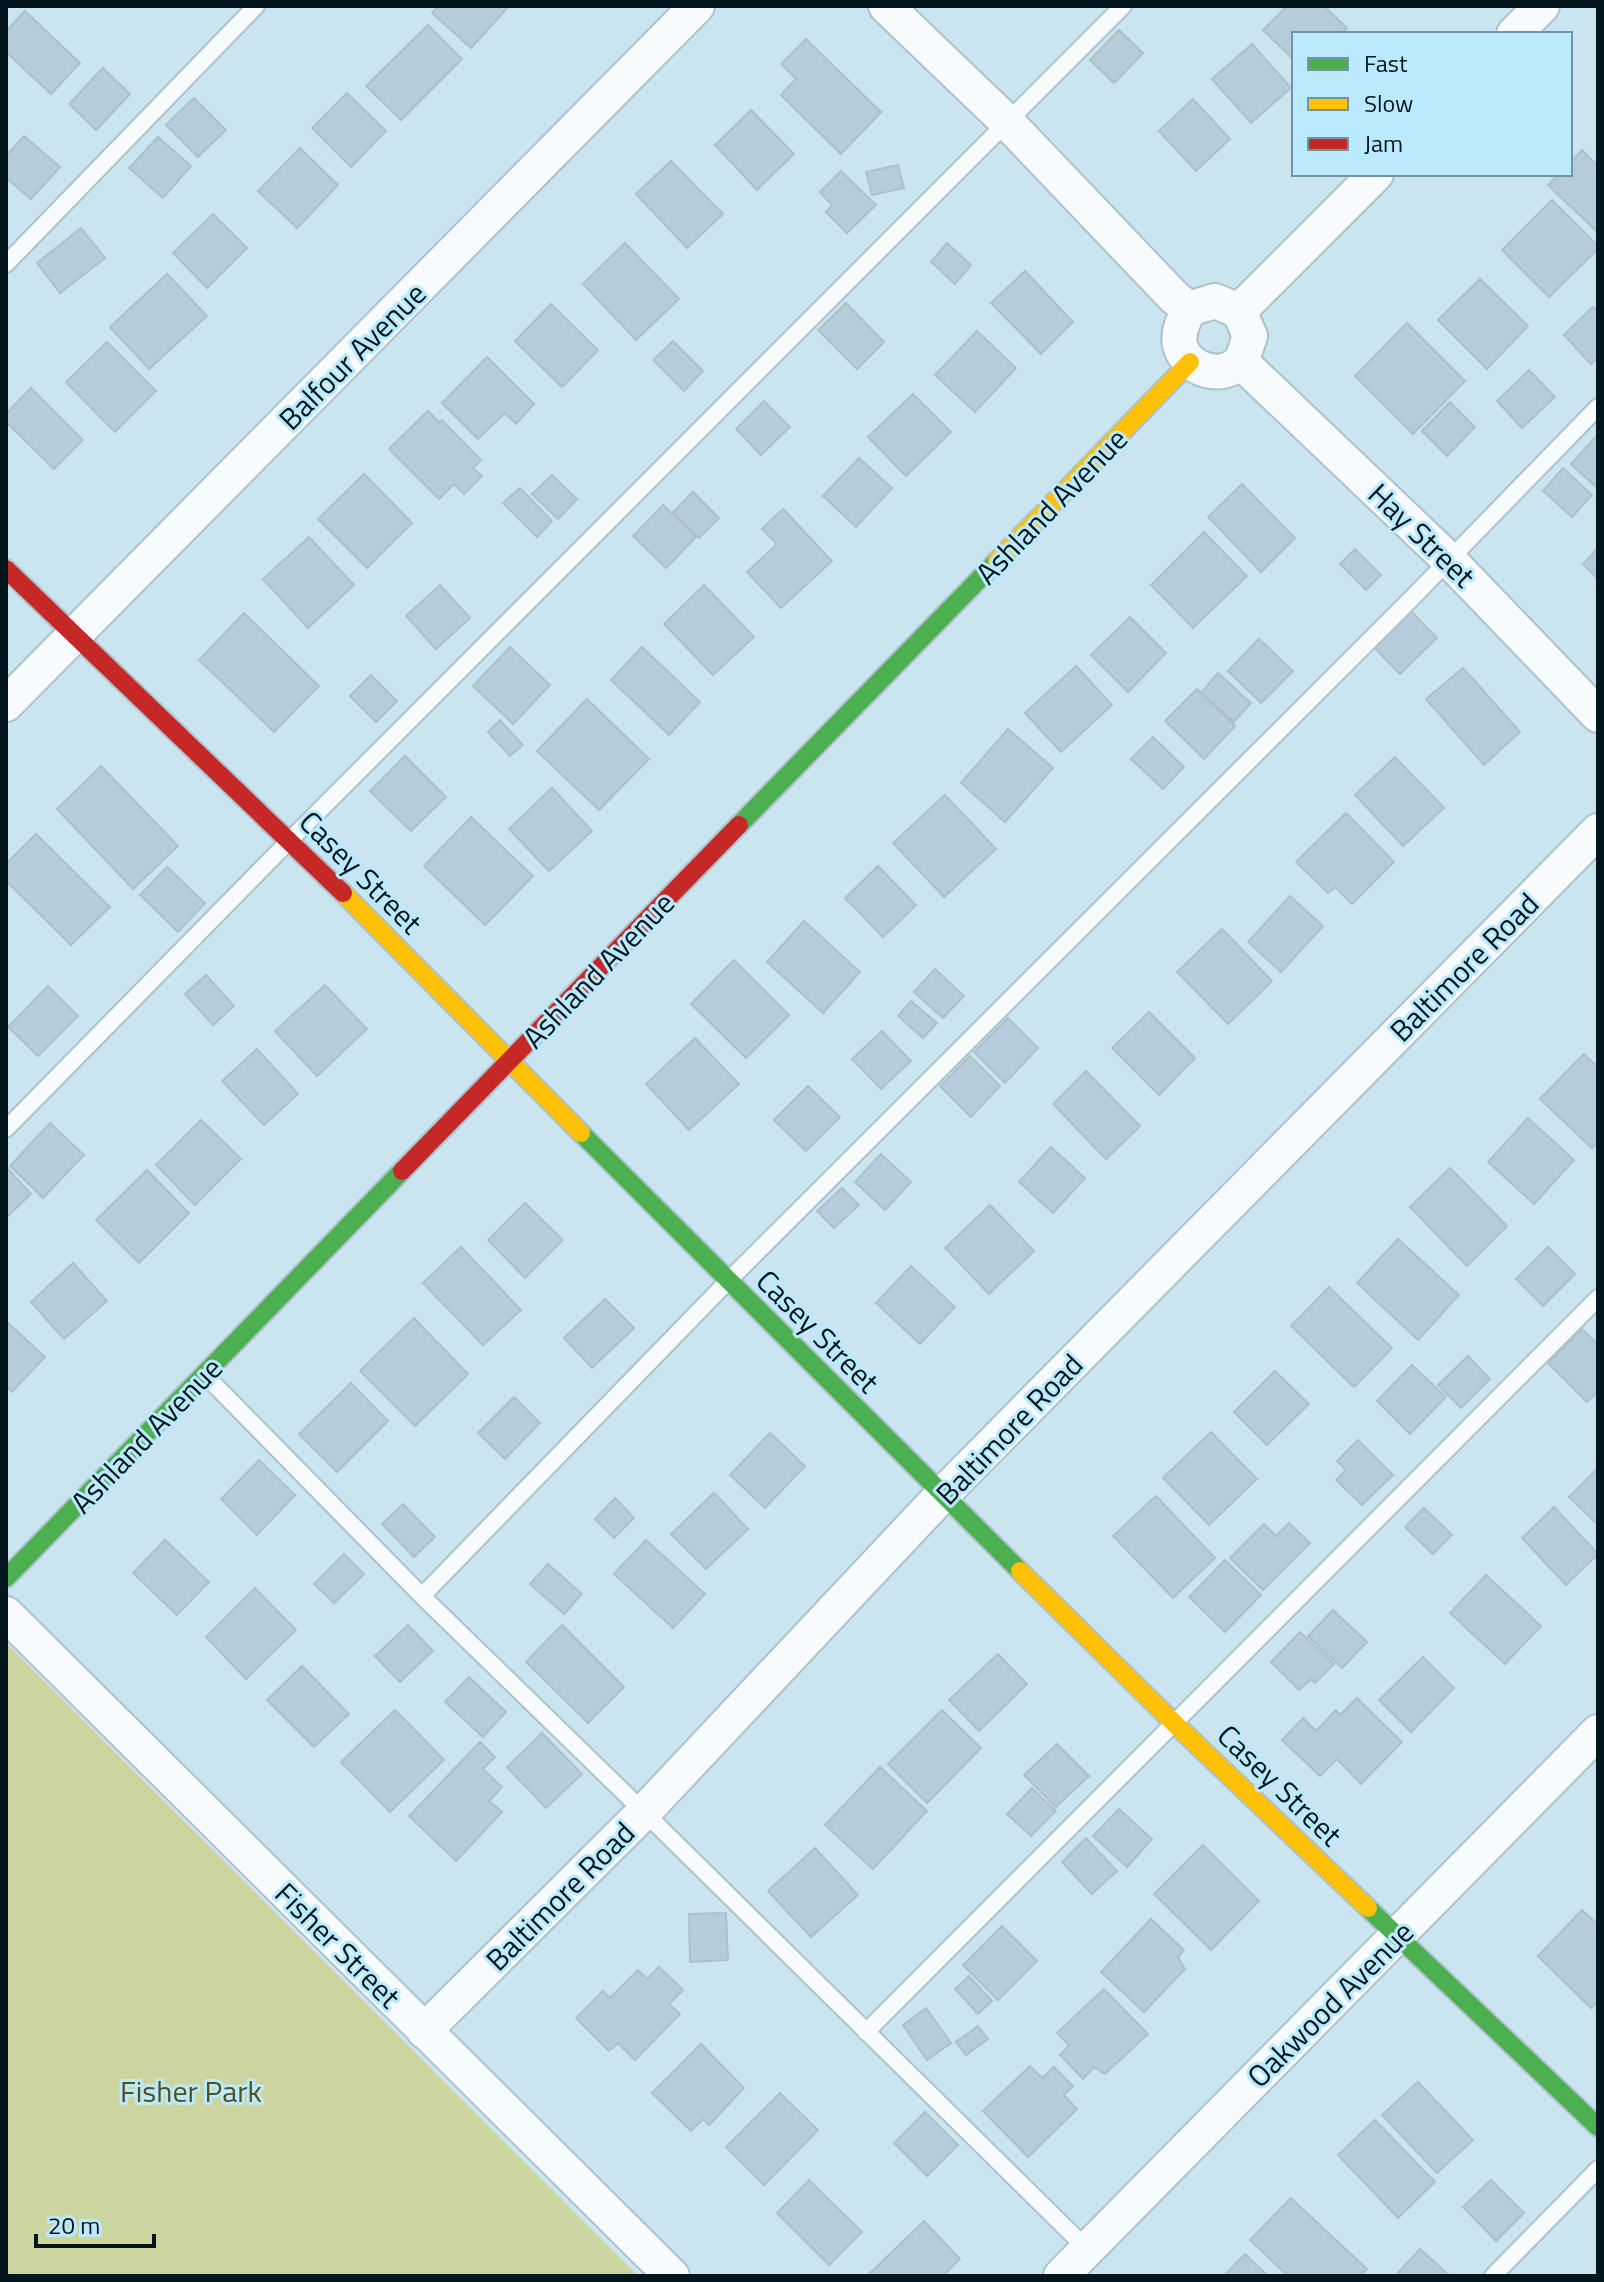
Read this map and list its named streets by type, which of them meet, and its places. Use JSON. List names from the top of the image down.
{
  "streets": {
    "street": [
      "Balfour Avenue",
      "Ashland Avenue",
      "Hay Street",
      "Casey Street",
      "Baltimore Road",
      "Fisher Street",
      "Oakwood Avenue"
    ]
  },
  "crossings": [
    ["Balfour Avenue", "Casey Street"],
    ["Ashland Avenue", "Hay Street"],
    ["Ashland Avenue", "Casey Street"],
    ["Casey Street", "Baltimore Road"],
    ["Casey Street", "Oakwood Avenue"],
    ["Baltimore Road", "Fisher Street"]
  ],
  "parks": ["Fisher Park"],
  "legend": ["Fast", "Slow", "Jam"],
  "scale_bar": "20 m"
}
